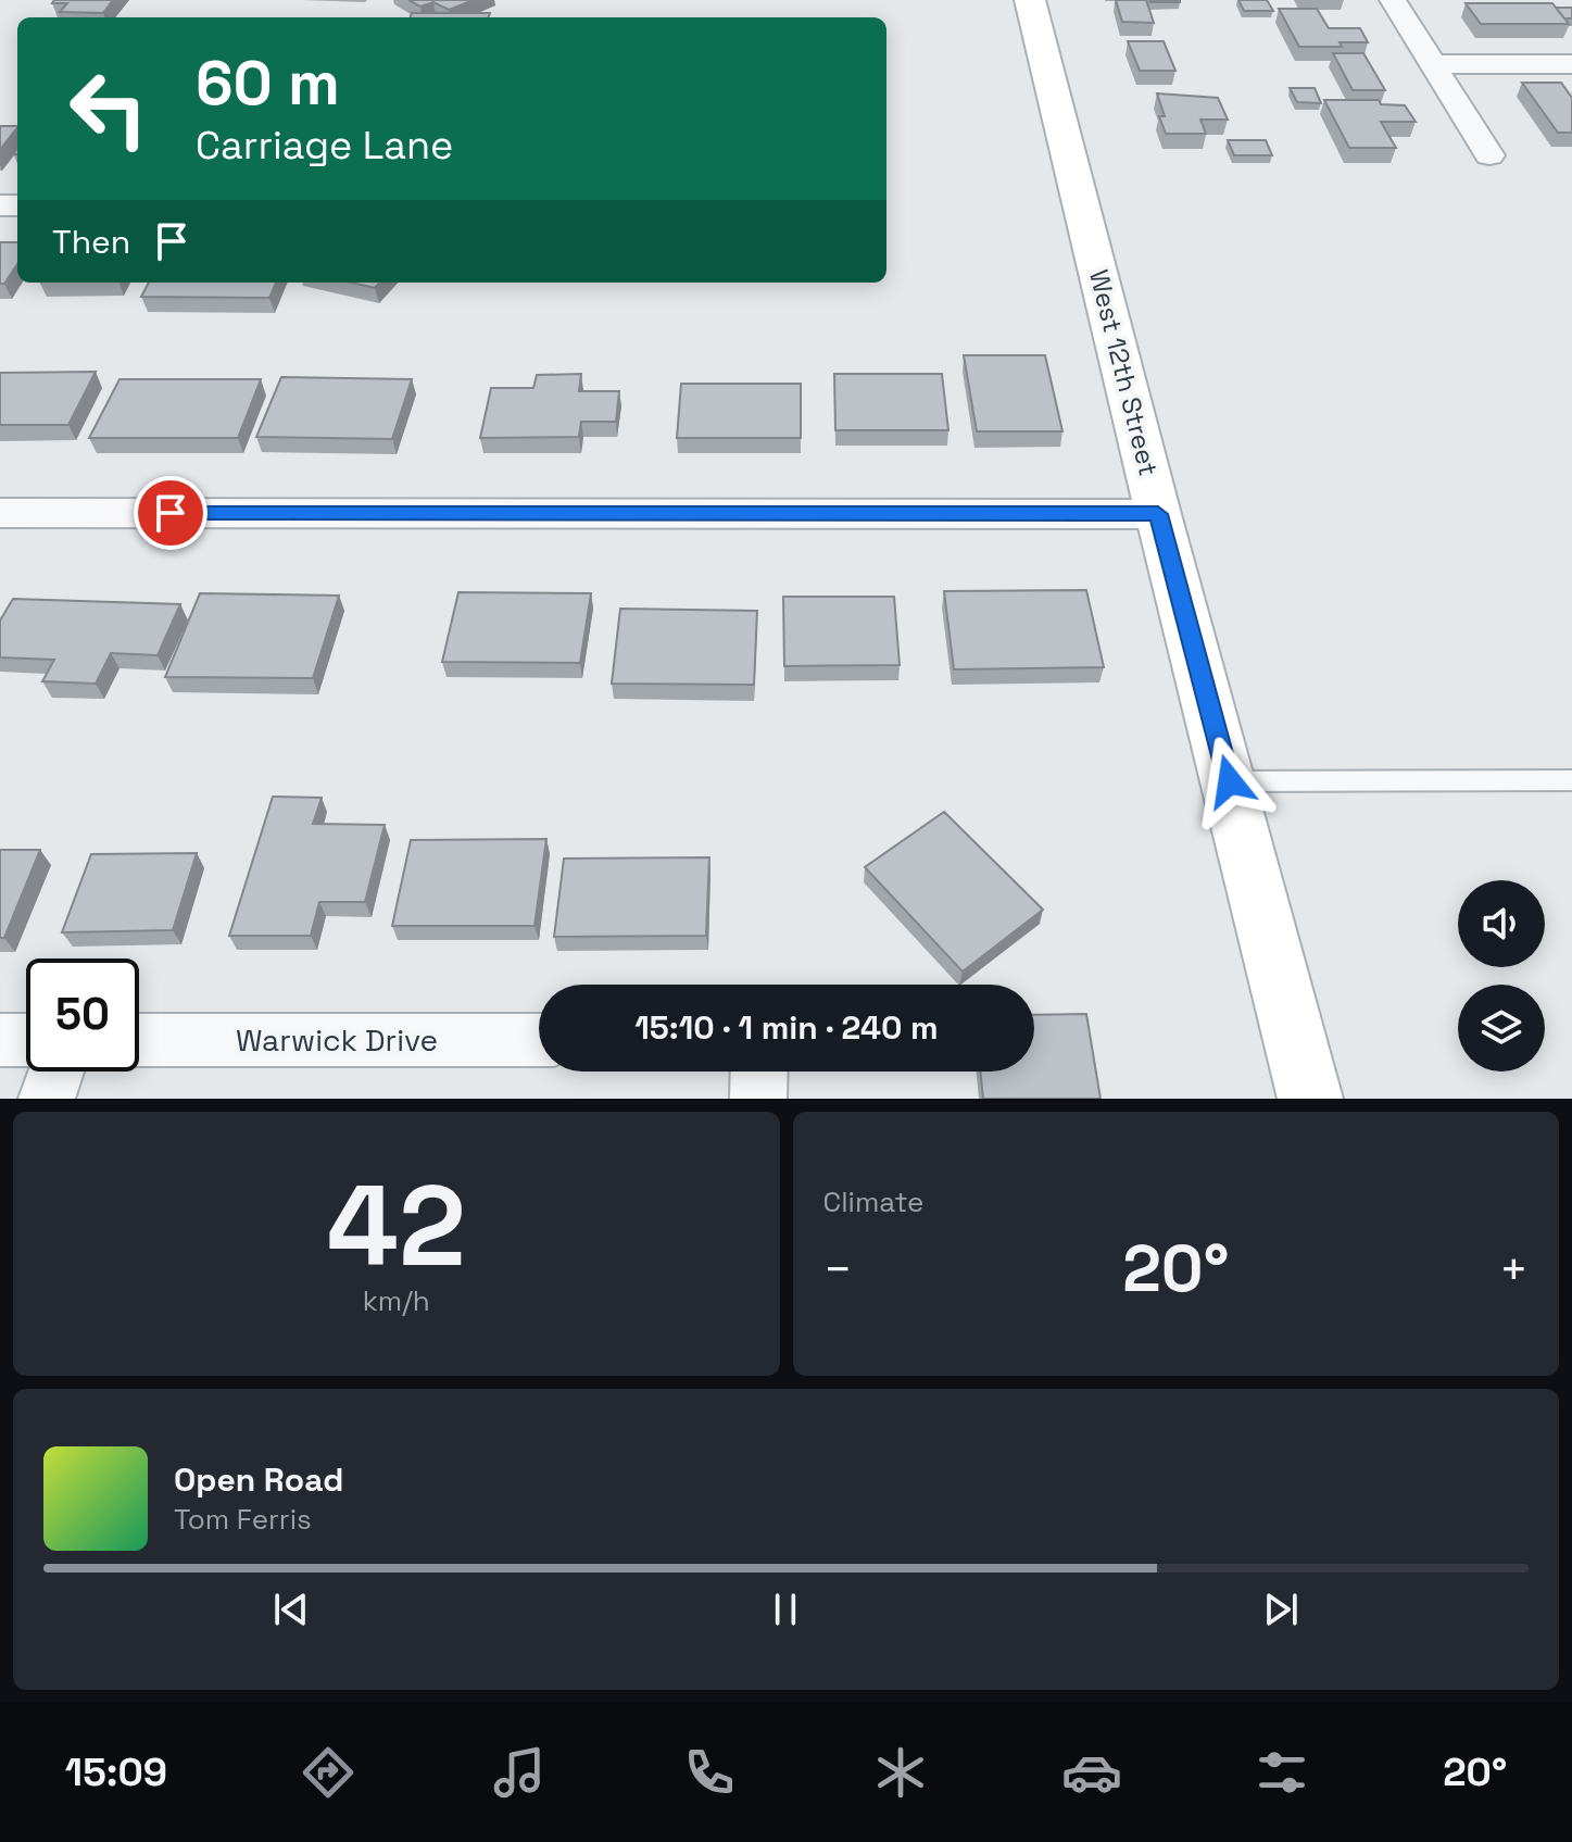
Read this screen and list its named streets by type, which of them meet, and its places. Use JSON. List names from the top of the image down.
{
  "streets": {
    "main road": ["West 12th Street"],
    "street": ["Warwick Drive"]
  },
  "page": {
    "turn": ["60 m", "Carriage Lane"],
    "then": "Then",
    "limit": "50",
    "trip": "15:10 · 1 min · 240 m",
    "tile": [
      ["42", "km/h"],
      "Climate"
    ],
    "heat": ["−", "20°", "+"],
    "song": ["Open Road", "Tom Ferris"],
    "tabs": ["15:09", "20°"]
  }
}
